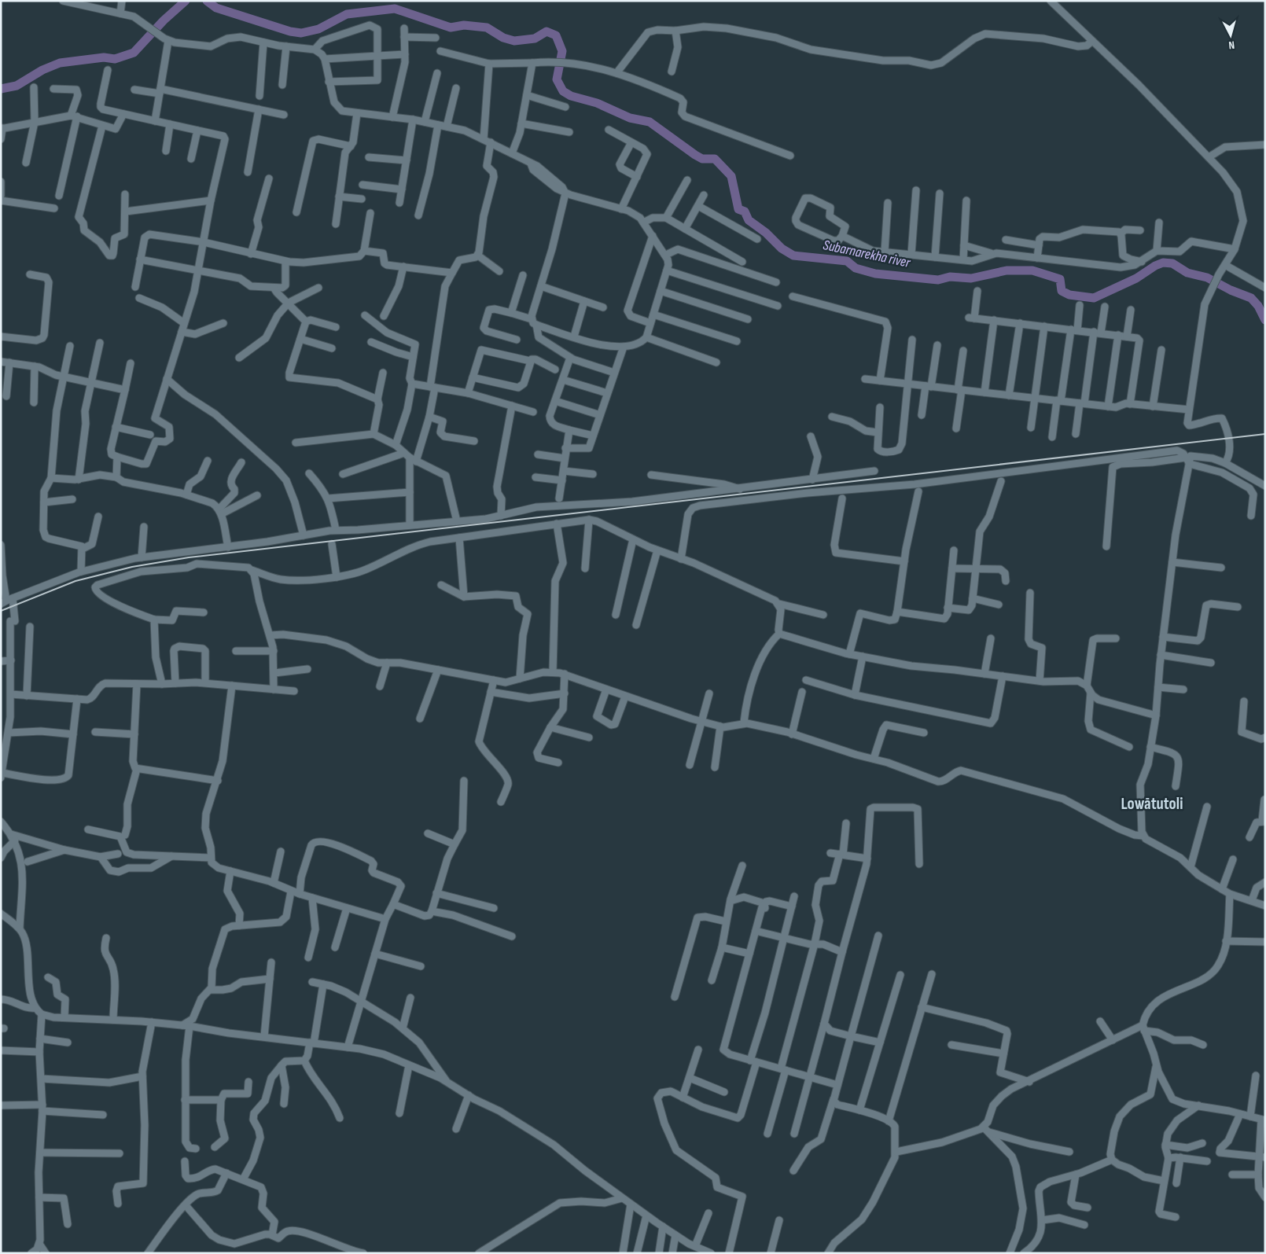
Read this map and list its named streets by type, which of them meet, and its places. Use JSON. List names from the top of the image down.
{
  "districts": ["Lowātutoli"],
  "water": ["Subarnarekha river"],
  "north": "bottom"
}
